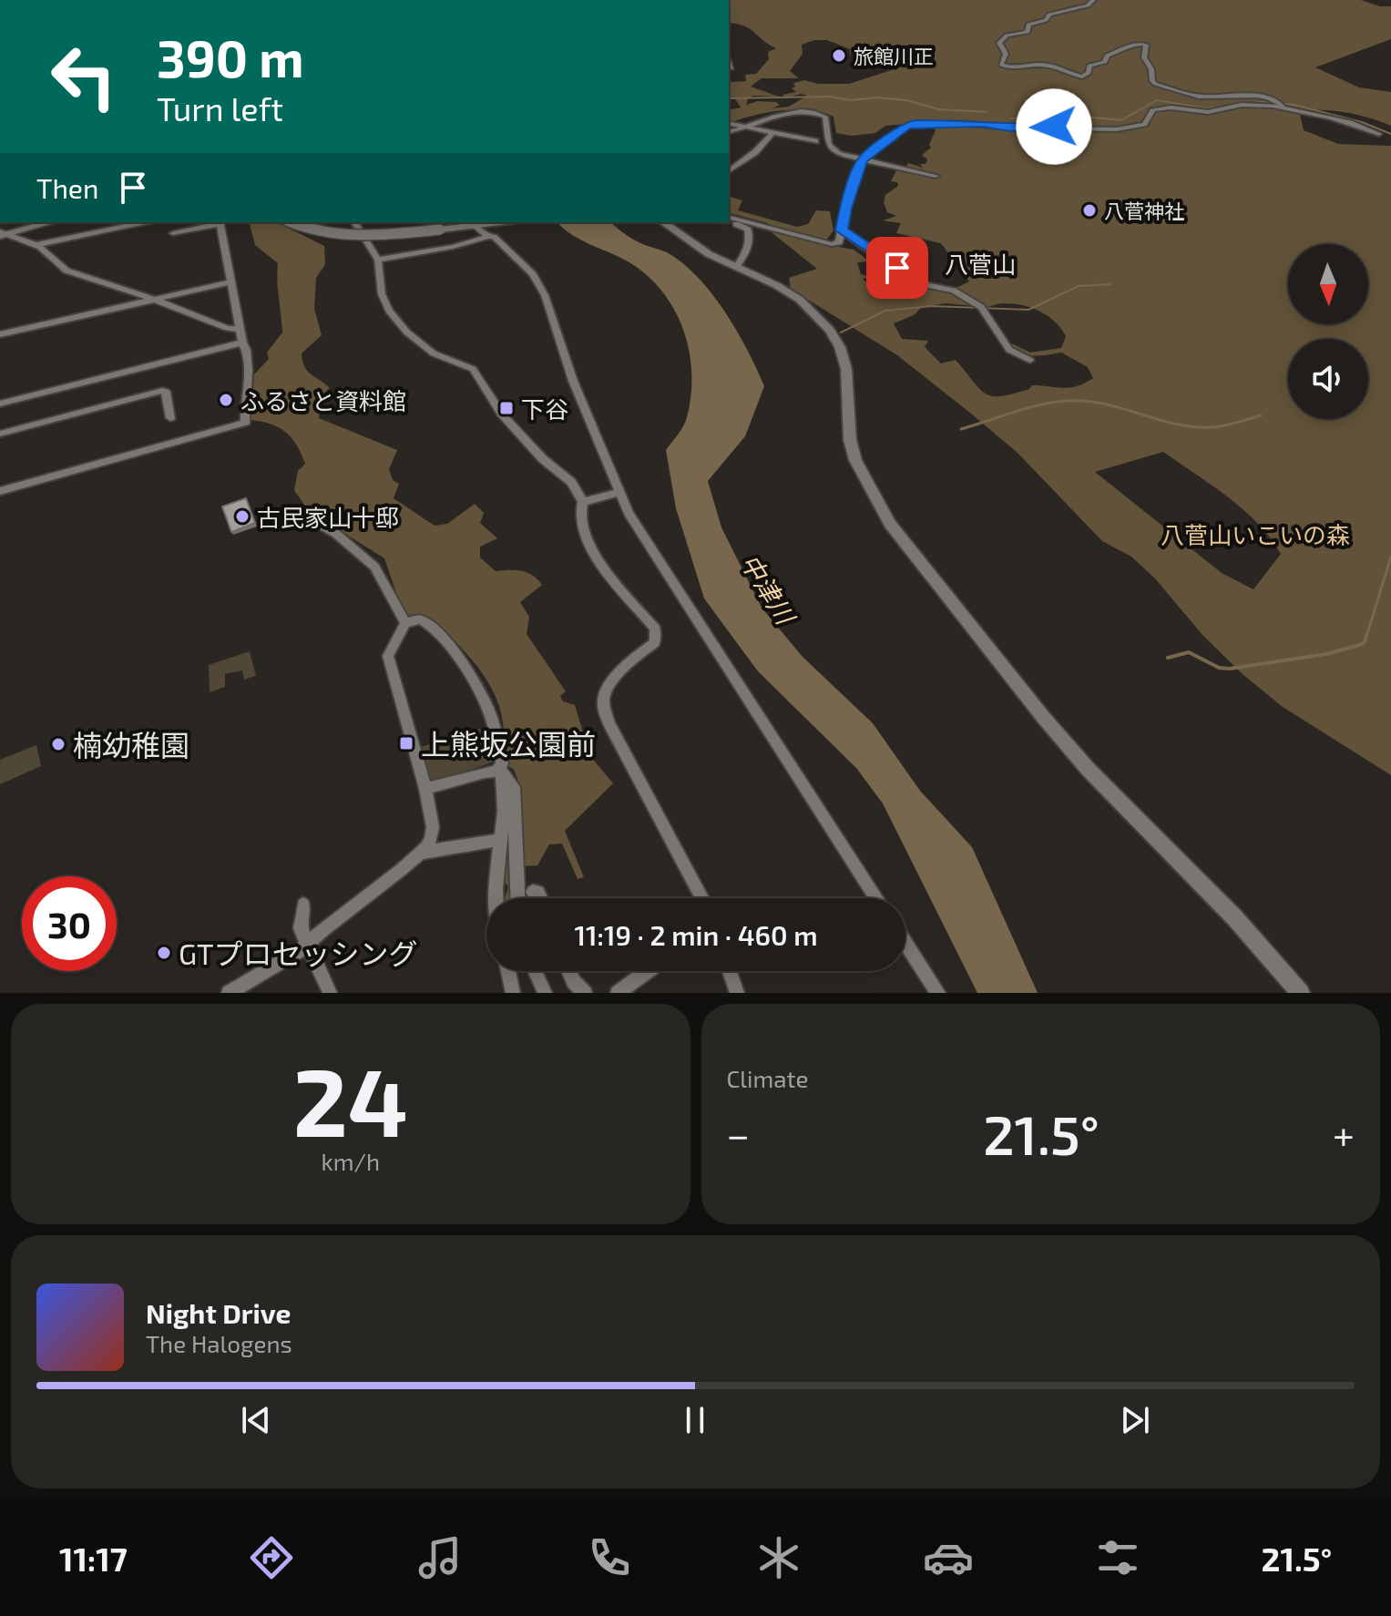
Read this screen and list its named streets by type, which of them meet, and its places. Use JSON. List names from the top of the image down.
{
  "districts": ["八菅山"],
  "water": ["中津川"],
  "parks": ["八菅山いこいの森"],
  "places": {
    "other": [
      "旅館川正",
      "八菅神社",
      "ふるさと資料館",
      "古民家山十邸",
      "楠幼稚園",
      "GTプロセッシング"
    ],
    "transit": ["下谷", "上熊坂公園前"]
  },
  "north": "bottom",
  "page": {
    "turn": ["390 m", "Turn left"],
    "then": "Then",
    "limit": "30",
    "trip": "11:19 · 2 min · 460 m",
    "tile": [
      ["24", "km/h"],
      "Climate"
    ],
    "heat": ["−", "21.5°", "+"],
    "song": ["Night Drive", "The Halogens"],
    "tabs": ["11:17", "21.5°"]
  }
}
